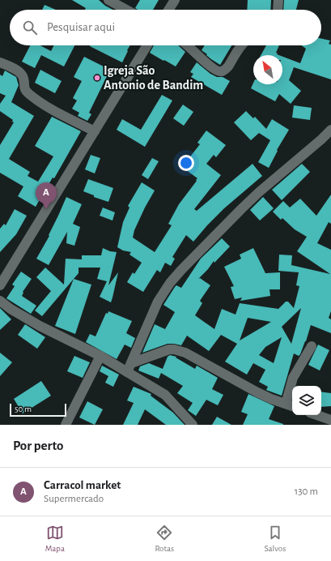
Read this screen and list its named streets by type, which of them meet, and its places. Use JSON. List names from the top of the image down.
{
  "places": ["Igreja São Antonio de Bandim"],
  "scale_bar": "50 m",
  "north": "top left",
  "page": {
    "search": "Pesquisar aqui",
    "pins": "A",
    "scale": "50 m",
    "heading": "Por perto",
    "list": [
      {
        "mark": "A",
        "name": "Carracol market",
        "note": "Supermercado",
        "value": "130 m"
      }
    ],
    "nav": ["Mapa", "Rotas", "Salvos"]
  }
}
